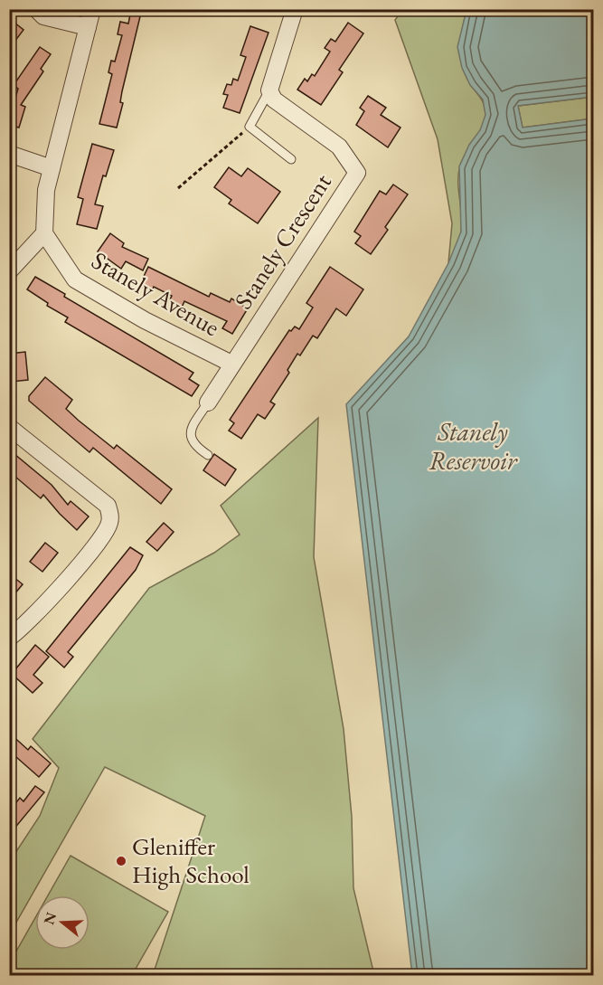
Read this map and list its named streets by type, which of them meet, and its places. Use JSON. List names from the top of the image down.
{
  "streets": {
    "street": ["Stanely Crescent", "Stanely Avenue"]
  },
  "crossings": [
    ["Stanely Crescent", "Stanely Avenue"]
  ],
  "water": ["Stanely Reservoir"],
  "places": ["Gleniffer High School"],
  "north": "left"
}
